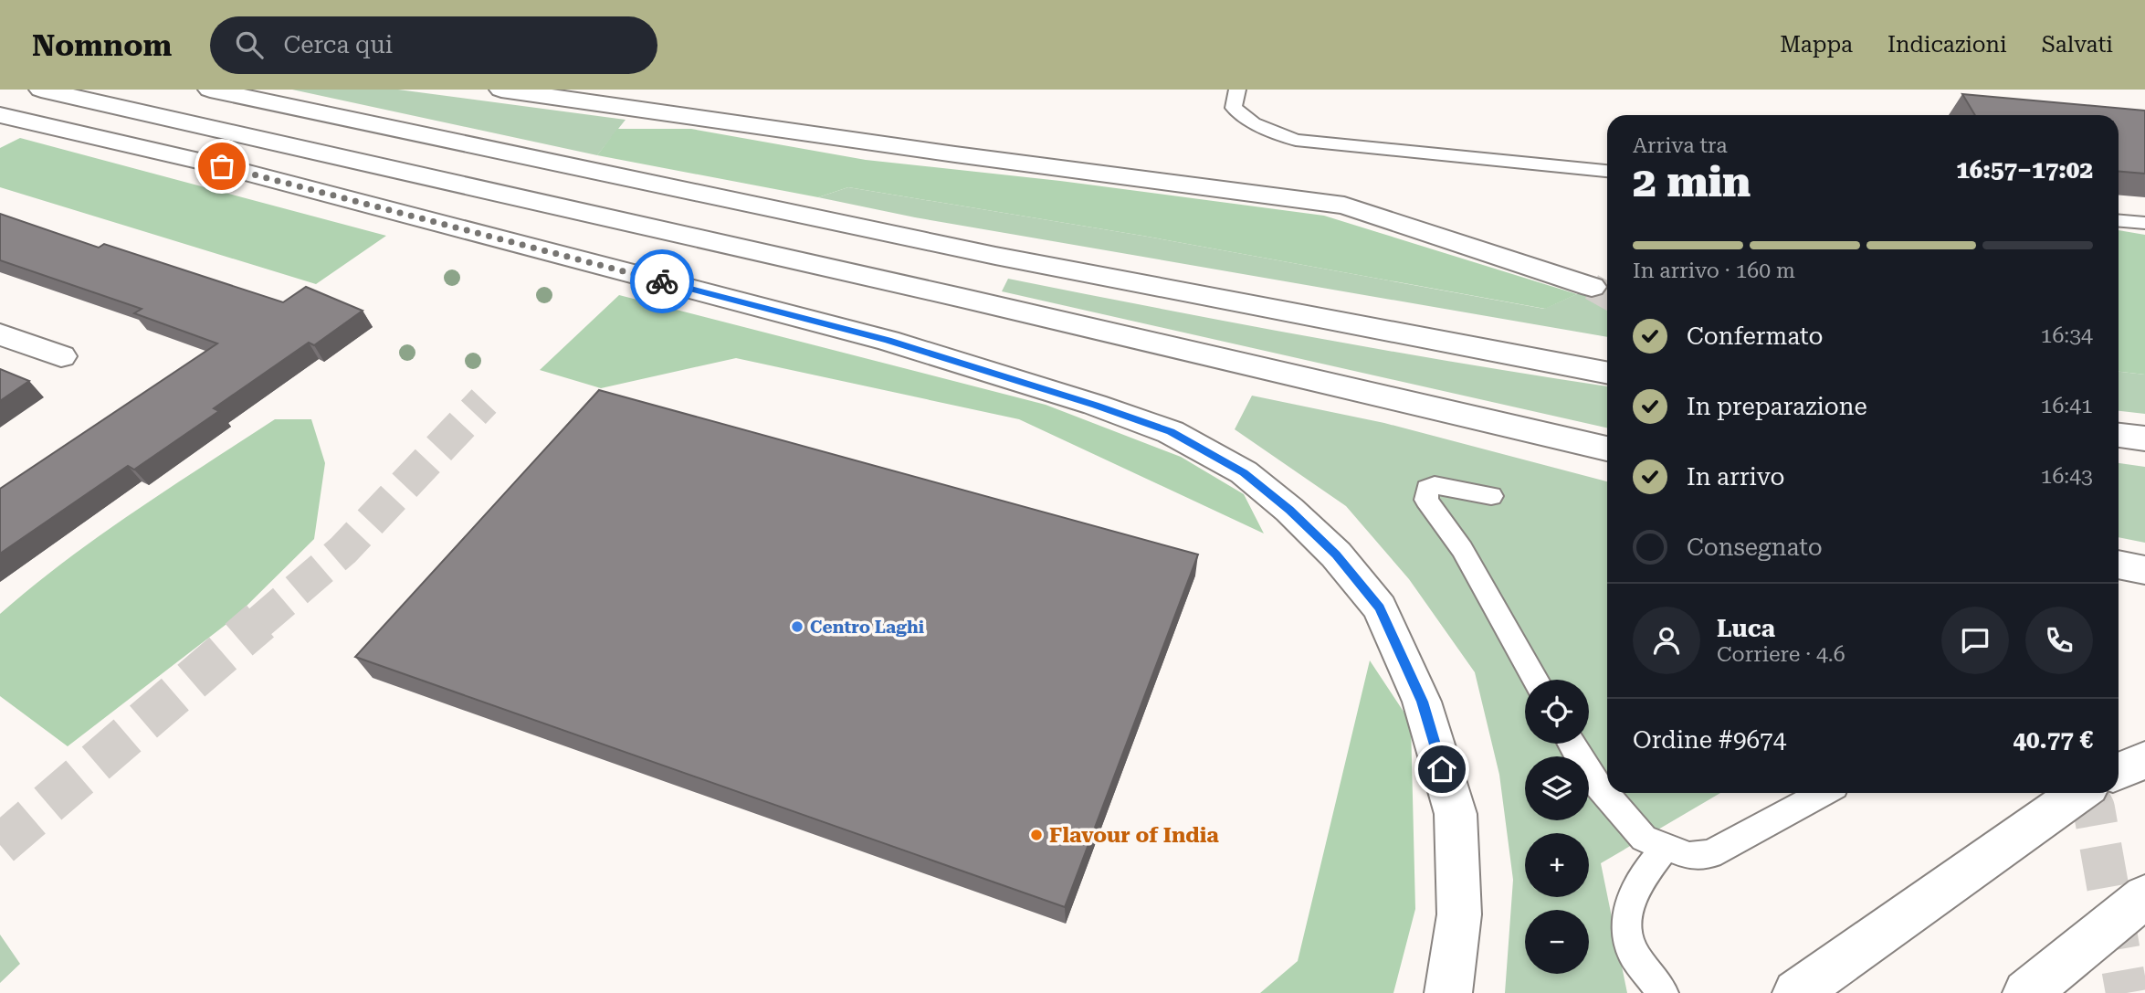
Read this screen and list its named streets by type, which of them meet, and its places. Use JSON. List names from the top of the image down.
{
  "places": ["Centro Laghi", "Flavour of India"],
  "page": {
    "header": "Nomnom",
    "search": "Cerca qui",
    "nav": ["Mappa", "Indicazioni", "Salvati"],
    "heading": ["2 min", "Arriva tra", "16:57–17:02"],
    "panel": [
      "Luca",
      "Corriere · 4.6",
      "Ordine #9674",
      "40.77 €"
    ],
    "bar": "In arrivo · 160 m",
    "list": [
      ["Confermato", "16:34"],
      ["In preparazione", "16:41"],
      ["In arrivo", "16:43"],
      "Consegnato"
    ],
    "map_buttons": ["+", "−"]
  }
}
